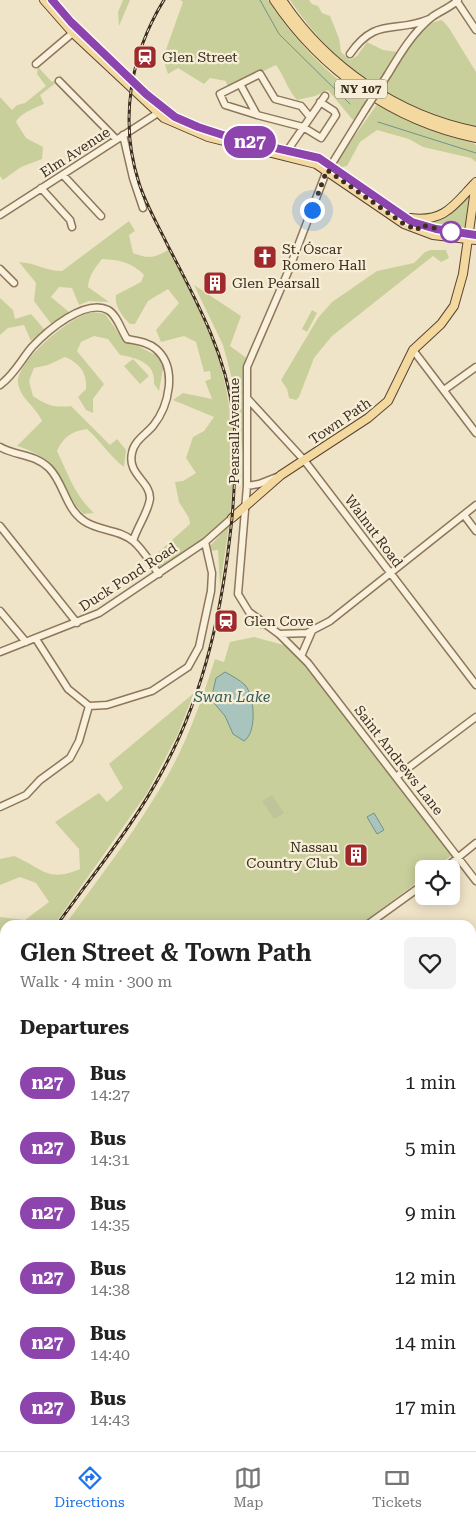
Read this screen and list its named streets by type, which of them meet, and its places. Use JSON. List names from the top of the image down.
{
  "streets": {
    "main road": ["NY 107", "Town Path"],
    "street": [
      "Elm Avenue",
      "Pearsall Avenue",
      "Walnut Road",
      "Duck Pond Road",
      "Saint Andrews Lane"
    ]
  },
  "crossings": [
    ["Town Path", "Pearsall Avenue"],
    ["Town Path", "Walnut Road"],
    ["Town Path", "Duck Pond Road"],
    ["Pearsall Avenue", "Walnut Road"],
    ["Pearsall Avenue", "Saint Andrews Lane"]
  ],
  "water": ["Swan Lake"],
  "places": {
    "station": ["Glen Street", "Glen Cove"],
    "church": ["St. Óscar Romero Hall"],
    "building": ["Glen Pearsall", "Nassau Country Club"]
  },
  "lines": ["bus line n27"],
  "page": {
    "on_map": "n27",
    "heading": [
      ["Glen Street & Town Path", "Walk · 4 min · 300 m"],
      "Departures"
    ],
    "list": [
      {
        "mark": "n27",
        "name": "Bus",
        "note": "14:27",
        "value": "1 min"
      },
      {
        "mark": "n27",
        "name": "Bus",
        "note": "14:31",
        "value": "5 min"
      },
      {
        "mark": "n27",
        "name": "Bus",
        "note": "14:35",
        "value": "9 min"
      },
      {
        "mark": "n27",
        "name": "Bus",
        "note": "14:38",
        "value": "12 min"
      },
      {
        "mark": "n27",
        "name": "Bus",
        "note": "14:40",
        "value": "14 min"
      },
      {
        "mark": "n27",
        "name": "Bus",
        "note": "14:43",
        "value": "17 min"
      }
    ],
    "tabs": ["Directions", "Map", "Tickets"]
  }
}
